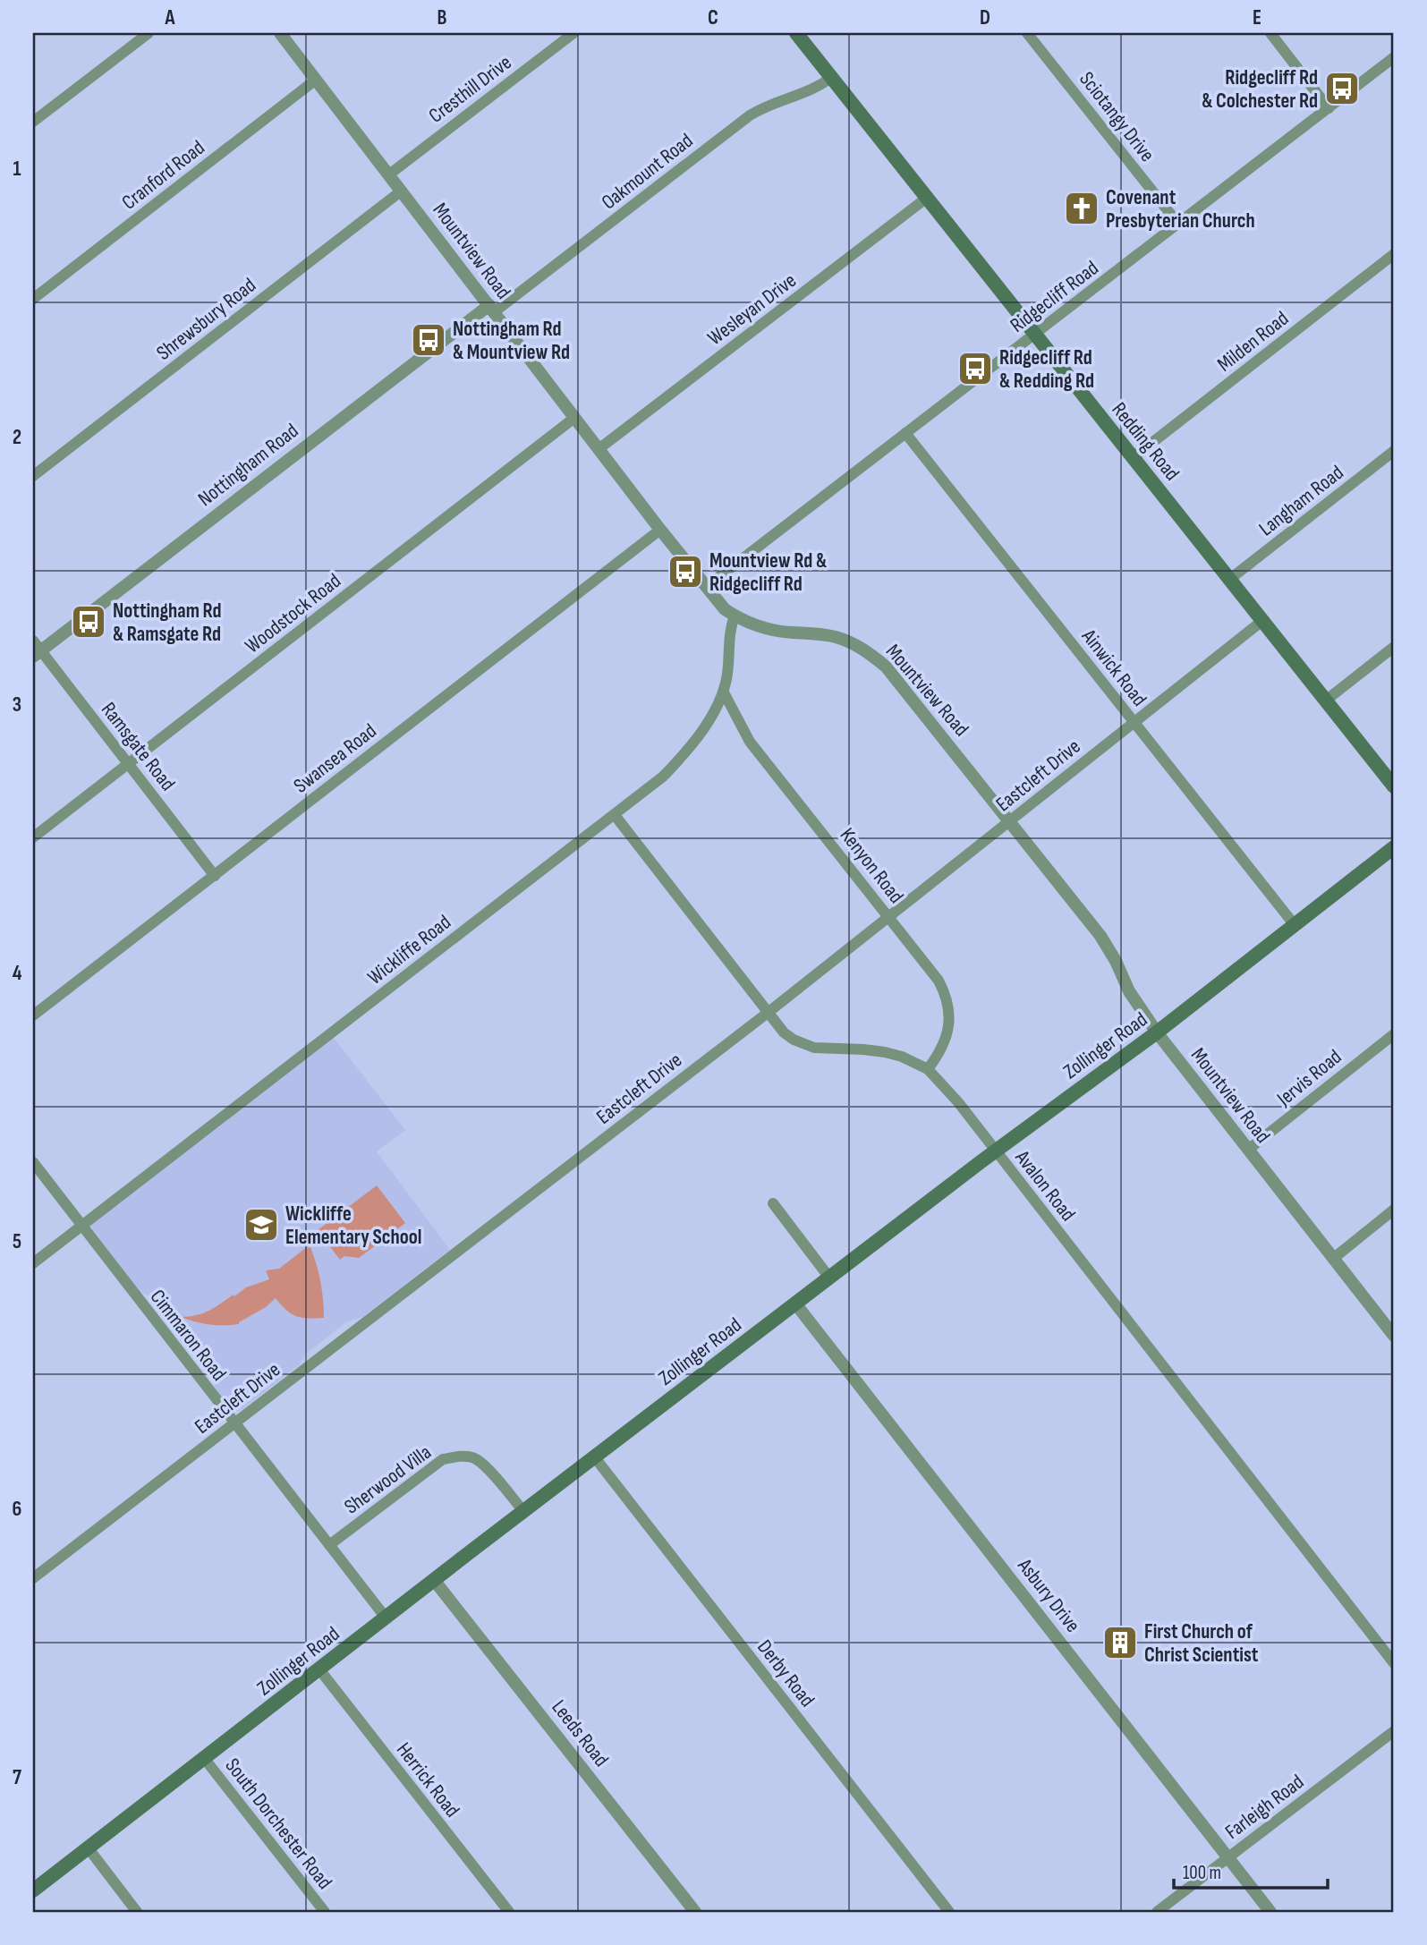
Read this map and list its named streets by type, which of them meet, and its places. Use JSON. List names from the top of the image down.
{
  "streets": {
    "main road": ["Redding Road", "Zollinger Road"],
    "street": [
      "Cresthill Drive",
      "Sciotangy Drive",
      "Oakmount Road",
      "Cranford Road",
      "Mountview Road",
      "Ridgecliff Road",
      "Wesleyan Drive",
      "Shrewsbury Road",
      "Milden Road",
      "Nottingham Road",
      "Langham Road",
      "Woodstock Road",
      "Ainwick Road",
      "Ramsgate Road",
      "Swansea Road",
      "Eastcleft Drive",
      "Kenyon Road",
      "Wickliffe Road",
      "Jervis Road",
      "Avalon Road",
      "Cimmaron Road",
      "Sherwood Villa",
      "Asbury Drive",
      "Derby Road",
      "Leeds Road",
      "Herrick Road",
      "Farleigh Road",
      "South Dorchester Road"
    ]
  },
  "crossings": [
    ["Cresthill Drive", "Mountview Road"],
    ["Sciotangy Drive", "Ridgecliff Road"],
    ["Oakmount Road", "Mountview Road"],
    ["Oakmount Road", "Redding Road"],
    ["Oakmount Road", "Nottingham Road"],
    ["Cranford Road", "Mountview Road"],
    ["Mountview Road", "Ridgecliff Road"],
    ["Mountview Road", "Wesleyan Drive"],
    ["Mountview Road", "Shrewsbury Road"],
    ["Mountview Road", "Nottingham Road"],
    ["Mountview Road", "Woodstock Road"],
    ["Mountview Road", "Swansea Road"],
    ["Mountview Road", "Eastcleft Drive"],
    ["Mountview Road", "Wickliffe Road"],
    ["Mountview Road", "Zollinger Road"],
    ["Mountview Road", "Jervis Road"],
    ["Ridgecliff Road", "Redding Road"],
    ["Ridgecliff Road", "Ainwick Road"],
    ["Wesleyan Drive", "Redding Road"],
    ["Milden Road", "Redding Road"],
    ["Redding Road", "Langham Road"],
    ["Redding Road", "Eastcleft Drive"],
    ["Nottingham Road", "Ramsgate Road"],
    ["Woodstock Road", "Ramsgate Road"],
    ["Ainwick Road", "Eastcleft Drive"],
    ["Ainwick Road", "Zollinger Road"],
    ["Ramsgate Road", "Swansea Road"],
    ["Eastcleft Drive", "Kenyon Road"],
    ["Eastcleft Drive", "Avalon Road"],
    ["Eastcleft Drive", "Cimmaron Road"],
    ["Kenyon Road", "Wickliffe Road"],
    ["Kenyon Road", "Avalon Road"],
    ["Wickliffe Road", "Avalon Road"],
    ["Wickliffe Road", "Cimmaron Road"],
    ["Zollinger Road", "Avalon Road"],
    ["Zollinger Road", "Cimmaron Road"],
    ["Zollinger Road", "Sherwood Villa"],
    ["Zollinger Road", "Asbury Drive"],
    ["Zollinger Road", "Derby Road"],
    ["Zollinger Road", "Leeds Road"],
    ["Zollinger Road", "Herrick Road"],
    ["Zollinger Road", "South Dorchester Road"],
    ["Cimmaron Road", "Sherwood Villa"],
    ["Asbury Drive", "Farleigh Road"]
  ],
  "places": {
    "bus stop": [
      "Ridgecliff Rd & Colchester Rd",
      "Nottingham Rd & Mountview Rd",
      "Ridgecliff Rd & Redding Rd",
      "Mountview Rd & Ridgecliff Rd",
      "Nottingham Rd & Ramsgate Rd"
    ],
    "church": ["Covenant Presbyterian Church"],
    "school or university": ["Wickliffe Elementary School"],
    "building": ["First Church of Christ Scientist"]
  },
  "scale_bar": "100 m",
  "grid": {
    "columns": [
      "A",
      "B",
      "C",
      "D",
      "E"
    ],
    "rows": [
      "1",
      "2",
      "3",
      "4",
      "5",
      "6",
      "7"
    ]
  }
}
